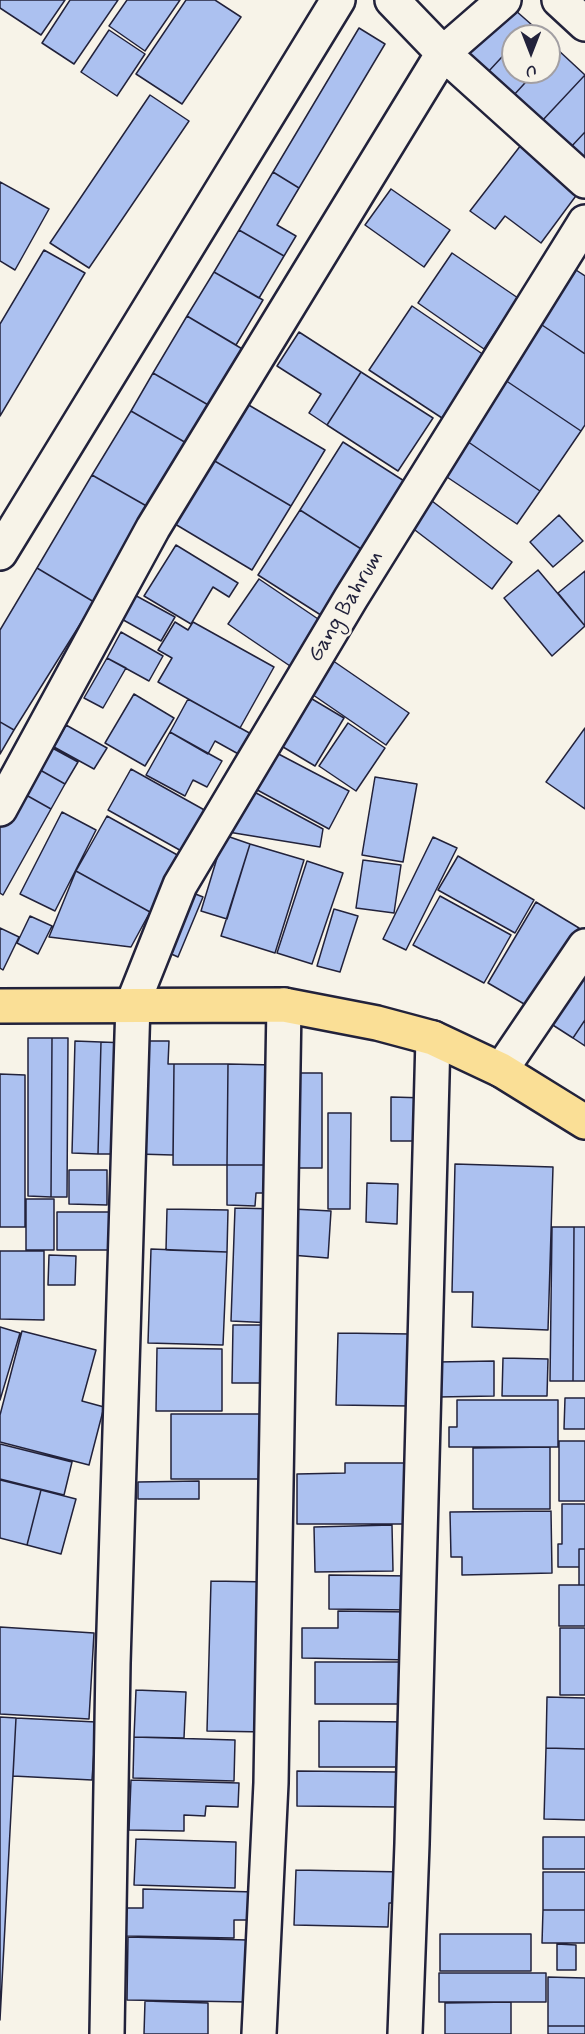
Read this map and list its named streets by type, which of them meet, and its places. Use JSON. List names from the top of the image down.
{
  "streets": {
    "street": ["Gang Bahrum"]
  },
  "north": "bottom"
}
